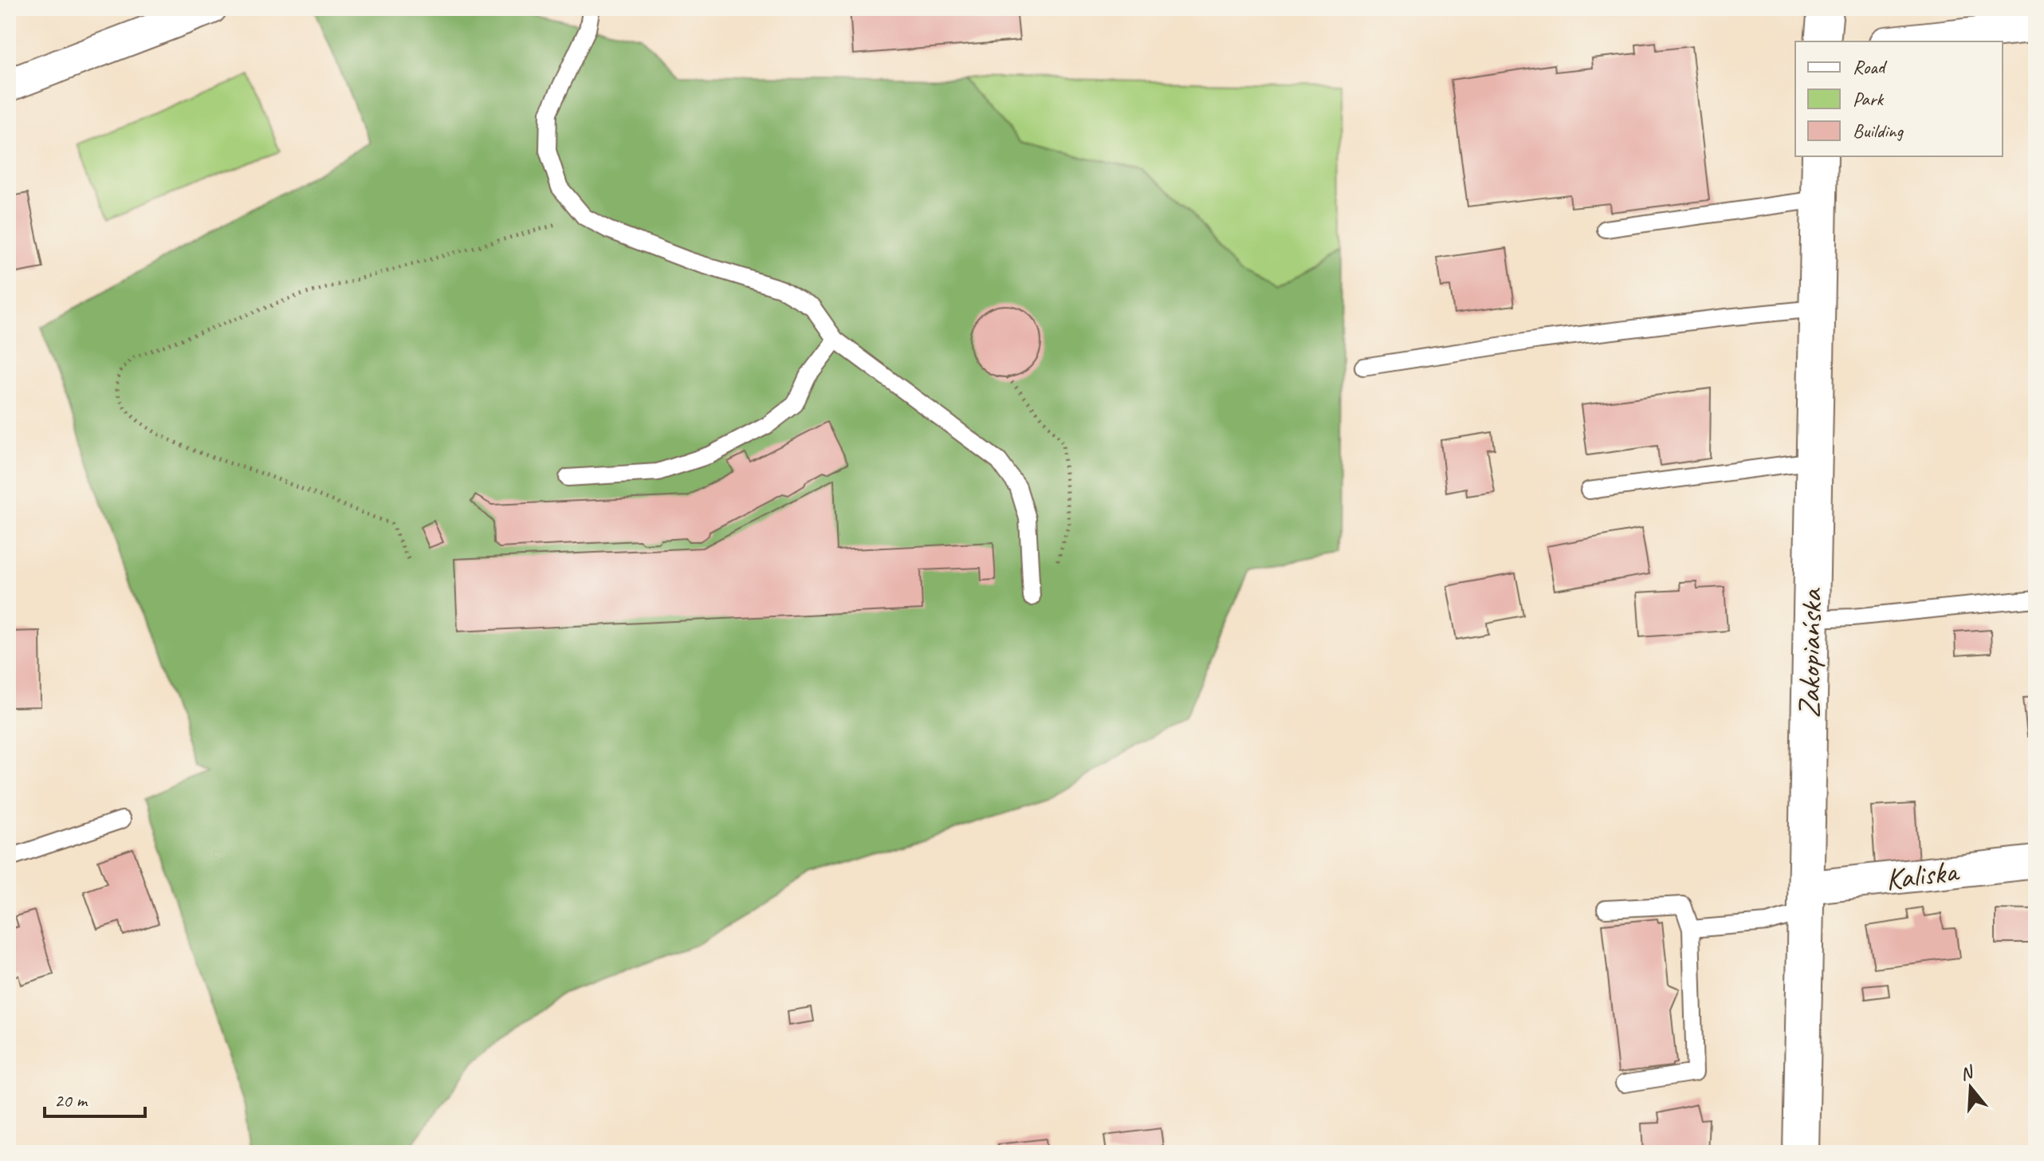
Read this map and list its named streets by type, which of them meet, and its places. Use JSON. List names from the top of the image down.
{
  "streets": {
    "main road": ["Zakopiańska"],
    "street": ["Kaliska"]
  },
  "crossings": [
    ["Zakopiańska", "Kaliska"]
  ],
  "legend": ["Road", "Park", "Building"],
  "scale_bar": "20 m",
  "north": "top"
}
